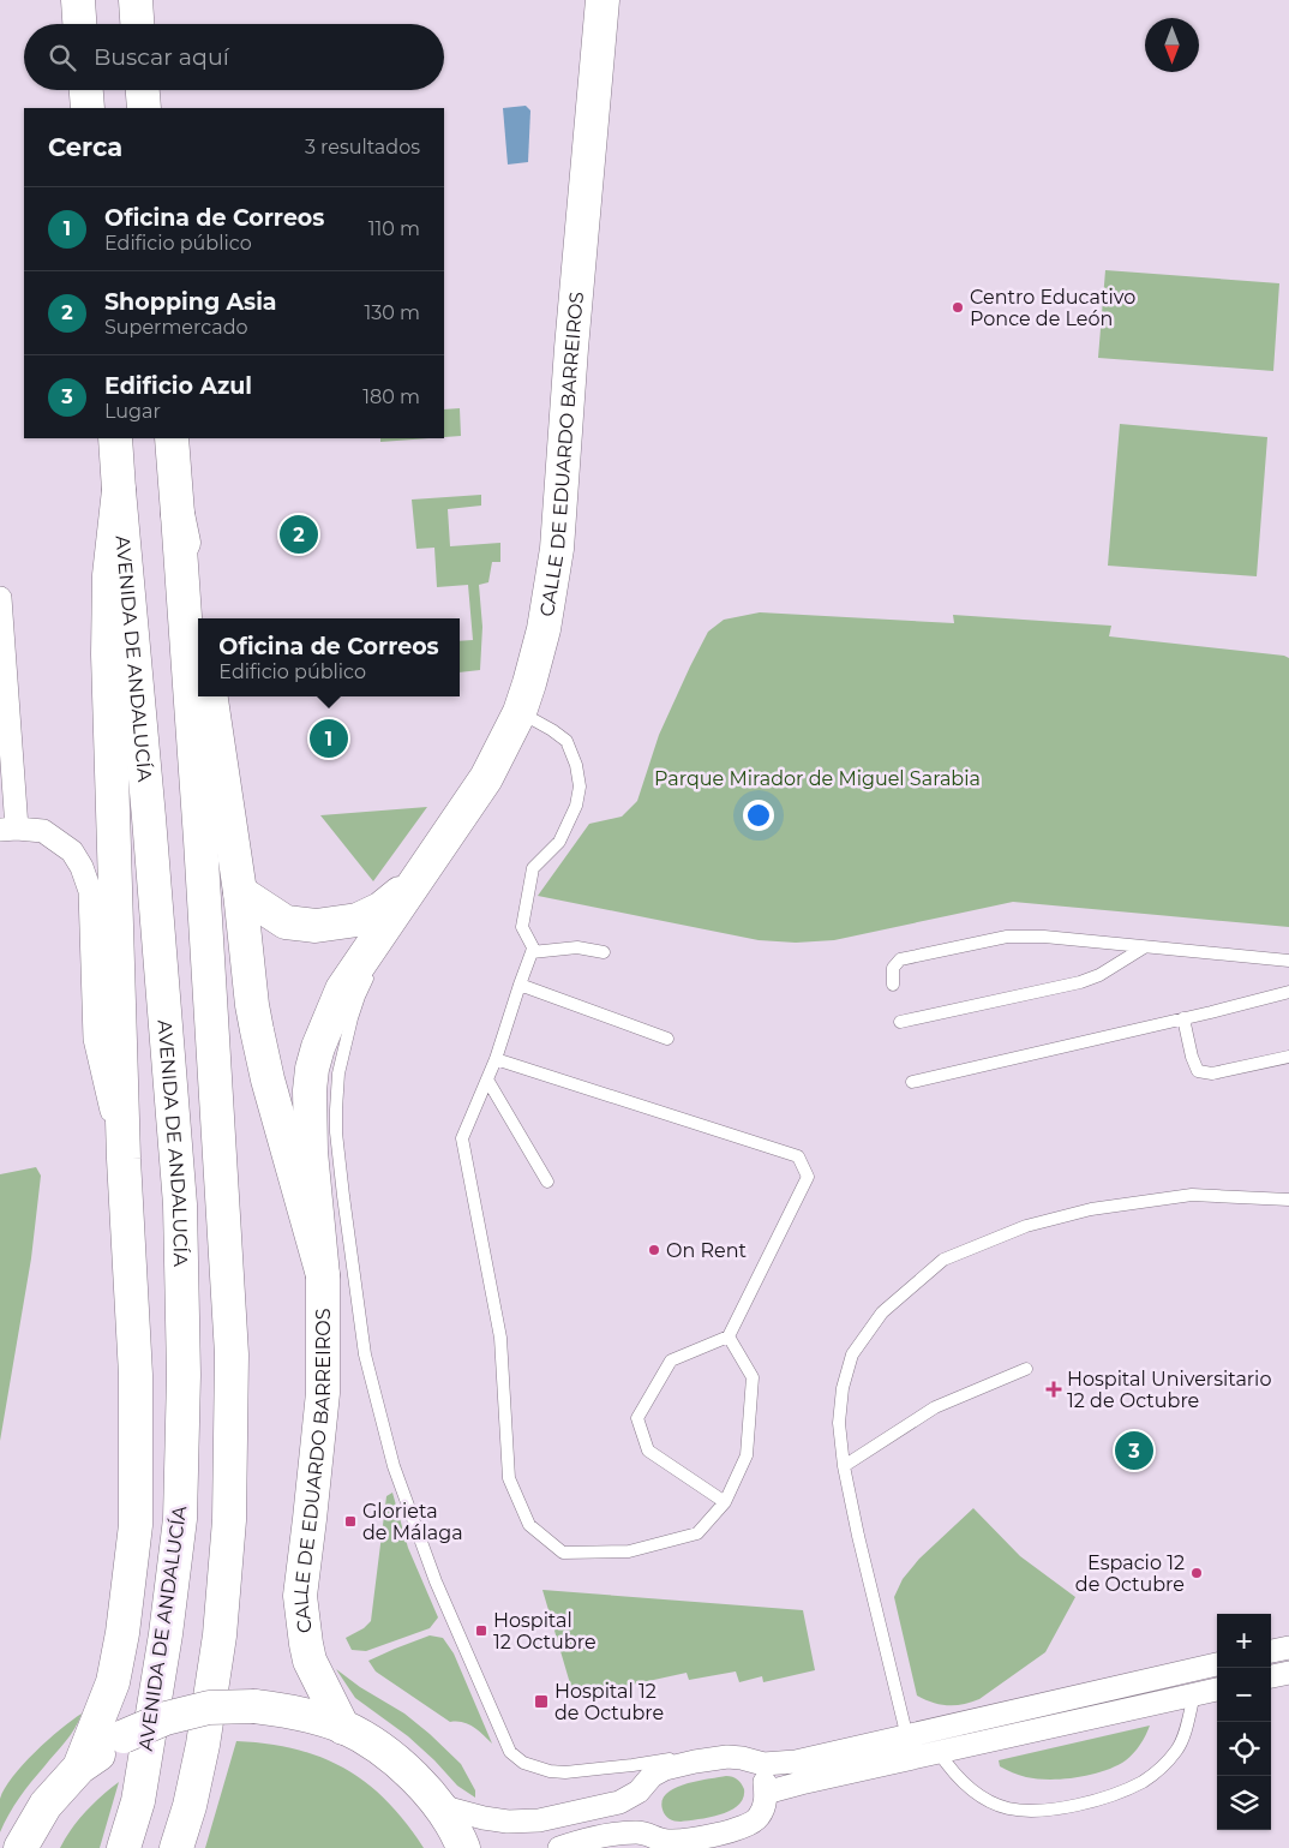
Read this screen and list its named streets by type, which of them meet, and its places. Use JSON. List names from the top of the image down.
{
  "streets": {
    "main road": ["CALLE DE EDUARDO BARREIROS", "AVENIDA DE ANDALUCÍA"]
  },
  "parks": ["Parque Mirador de Miguel Sarabia"],
  "places": {
    "other": ["Centro Educativo Ponce de León", "On Rent", "Espacio 12 de Octubre"],
    "health": ["Hospital Universitario 12 de Octubre"],
    "transit": ["Glorieta de Málaga", "Hospital 12 Octubre", "Hospital 12 de Octubre"]
  },
  "north": "bottom",
  "page": {
    "search": "Buscar aquí",
    "heading": ["Cerca", "3 resultados"],
    "list": [
      {
        "mark": "1",
        "name": "Oficina de Correos",
        "note": "Edificio público",
        "value": "110 m"
      },
      {
        "mark": "2",
        "name": "Shopping Asia",
        "note": "Supermercado",
        "value": "130 m"
      },
      {
        "mark": "3",
        "name": "Edificio Azul",
        "note": "Lugar",
        "value": "180 m"
      }
    ],
    "pins": ["2", "1", "3"],
    "popup": ["Oficina de Correos", "Edificio público"],
    "map_buttons": ["+", "−"]
  }
}
